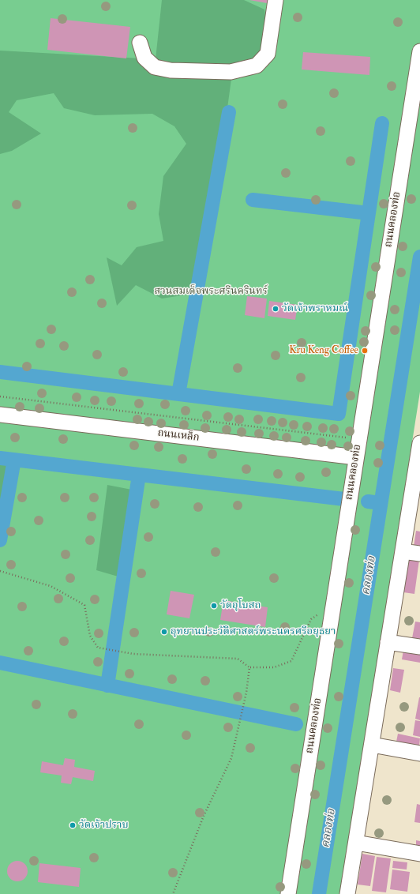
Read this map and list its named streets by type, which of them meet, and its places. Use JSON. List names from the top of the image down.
{
  "streets": {
    "street": ["ถนนคลองท่อ", "ถนนเหล็ก"]
  },
  "crossings": [
    ["ถนนคลองท่อ", "ถนนเหล็ก"]
  ],
  "water": ["คลองท่อ"],
  "parks": ["สวนสมเด็จพระศรีนครินทร์"],
  "places": [
    "วัดเจ้าพราหมณ์",
    "Kru Keng Coffee",
    "วัดอุโบสถ",
    "อุทยานประวัติศาสตร์พระนครศรีอยุธยา",
    "วัดเจ้าปราบ"
  ]
}
